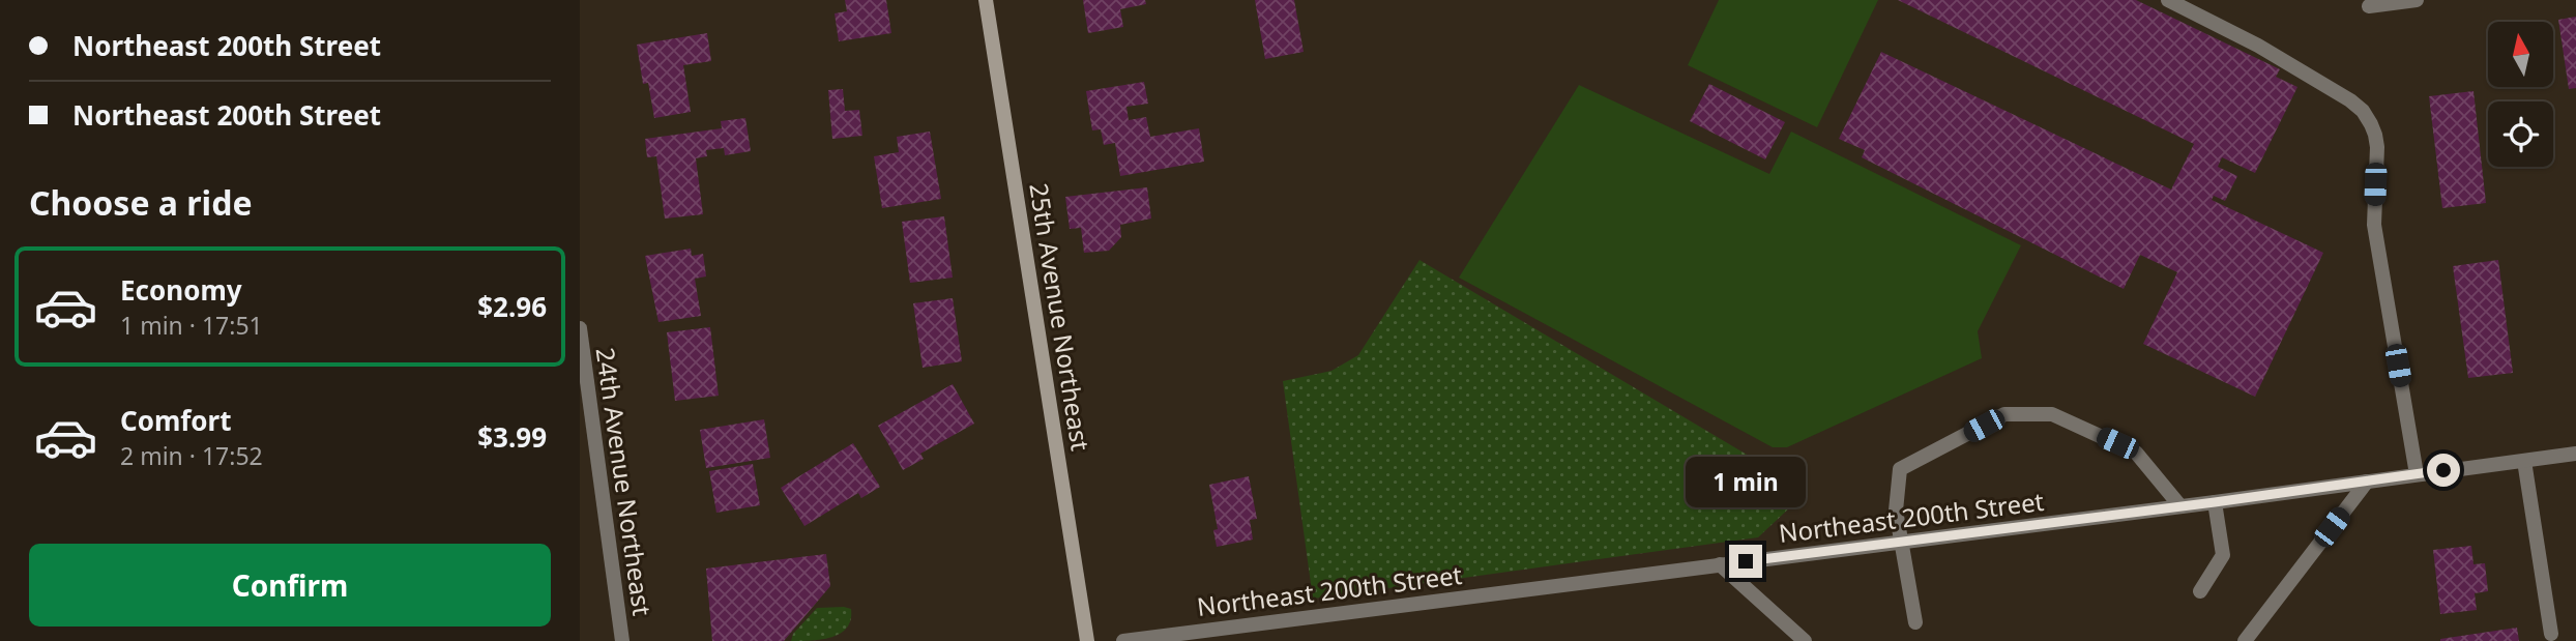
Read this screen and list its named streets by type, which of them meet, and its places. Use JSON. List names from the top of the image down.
{
  "streets": {
    "street": ["25th Avenue Northeast", "24th Avenue Northeast", "Northeast 200th Street"]
  },
  "north": "top",
  "page": {
    "banner": ["Northeast 200th Street", "Northeast 200th Street"],
    "heading": "Choose a ride",
    "list": [
      {
        "name": "Economy",
        "note": "1 min · 17:51",
        "value": "$2.96"
      },
      {
        "name": "Comfort",
        "note": "2 min · 17:52",
        "value": "$3.99"
      }
    ],
    "bubble": "1 min",
    "buttons": "Confirm"
  }
}
